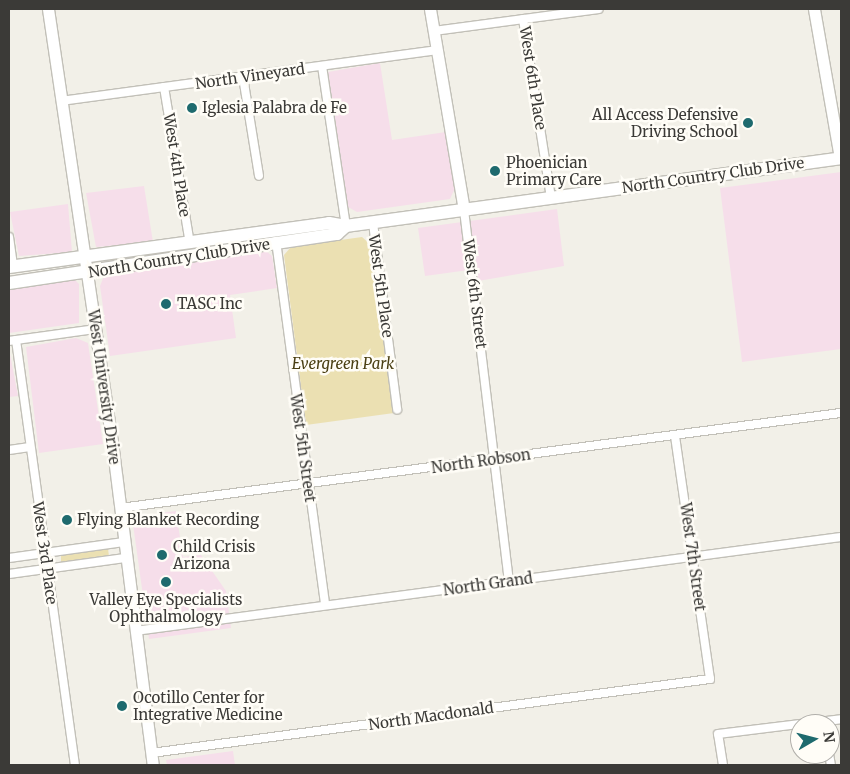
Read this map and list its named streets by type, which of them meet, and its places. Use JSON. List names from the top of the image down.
{
  "streets": {
    "main road": ["North Country Club Drive", "West 6th Street", "West University Drive"],
    "street": [
      "North Vineyard",
      "West 6th Place",
      "West 4th Place",
      "West 5th Place",
      "West 5th Street",
      "North Robson",
      "West 3rd Place",
      "West 7th Street",
      "North Grand",
      "North Macdonald"
    ]
  },
  "crossings": [
    ["North Vineyard", "West 4th Place"],
    ["North Vineyard", "West 5th Place"],
    ["North Vineyard", "West 6th Street"],
    ["North Vineyard", "West University Drive"],
    ["West 6th Place", "North Country Club Drive"],
    ["West 4th Place", "North Country Club Drive"],
    ["North Country Club Drive", "West 5th Place"],
    ["North Country Club Drive", "West 6th Street"],
    ["North Country Club Drive", "West University Drive"],
    ["North Country Club Drive", "West 5th Street"],
    ["West 6th Street", "North Robson"],
    ["West 6th Street", "North Grand"],
    ["West University Drive", "North Robson"],
    ["West University Drive", "North Grand"],
    ["West University Drive", "North Macdonald"],
    ["West 5th Street", "North Robson"],
    ["West 5th Street", "North Grand"],
    ["North Robson", "West 7th Street"],
    ["West 7th Street", "North Grand"],
    ["West 7th Street", "North Macdonald"]
  ],
  "parks": ["Evergreen Park"],
  "places": [
    "Iglesia Palabra de Fe",
    "All Access Defensive Driving School",
    "Phoenician Primary Care",
    "TASC Inc",
    "Flying Blanket Recording",
    "Child Crisis Arizona",
    "Valley Eye Specialists Ophthalmology",
    "Ocotillo Center for Integrative Medicine"
  ],
  "north": "right"
}
